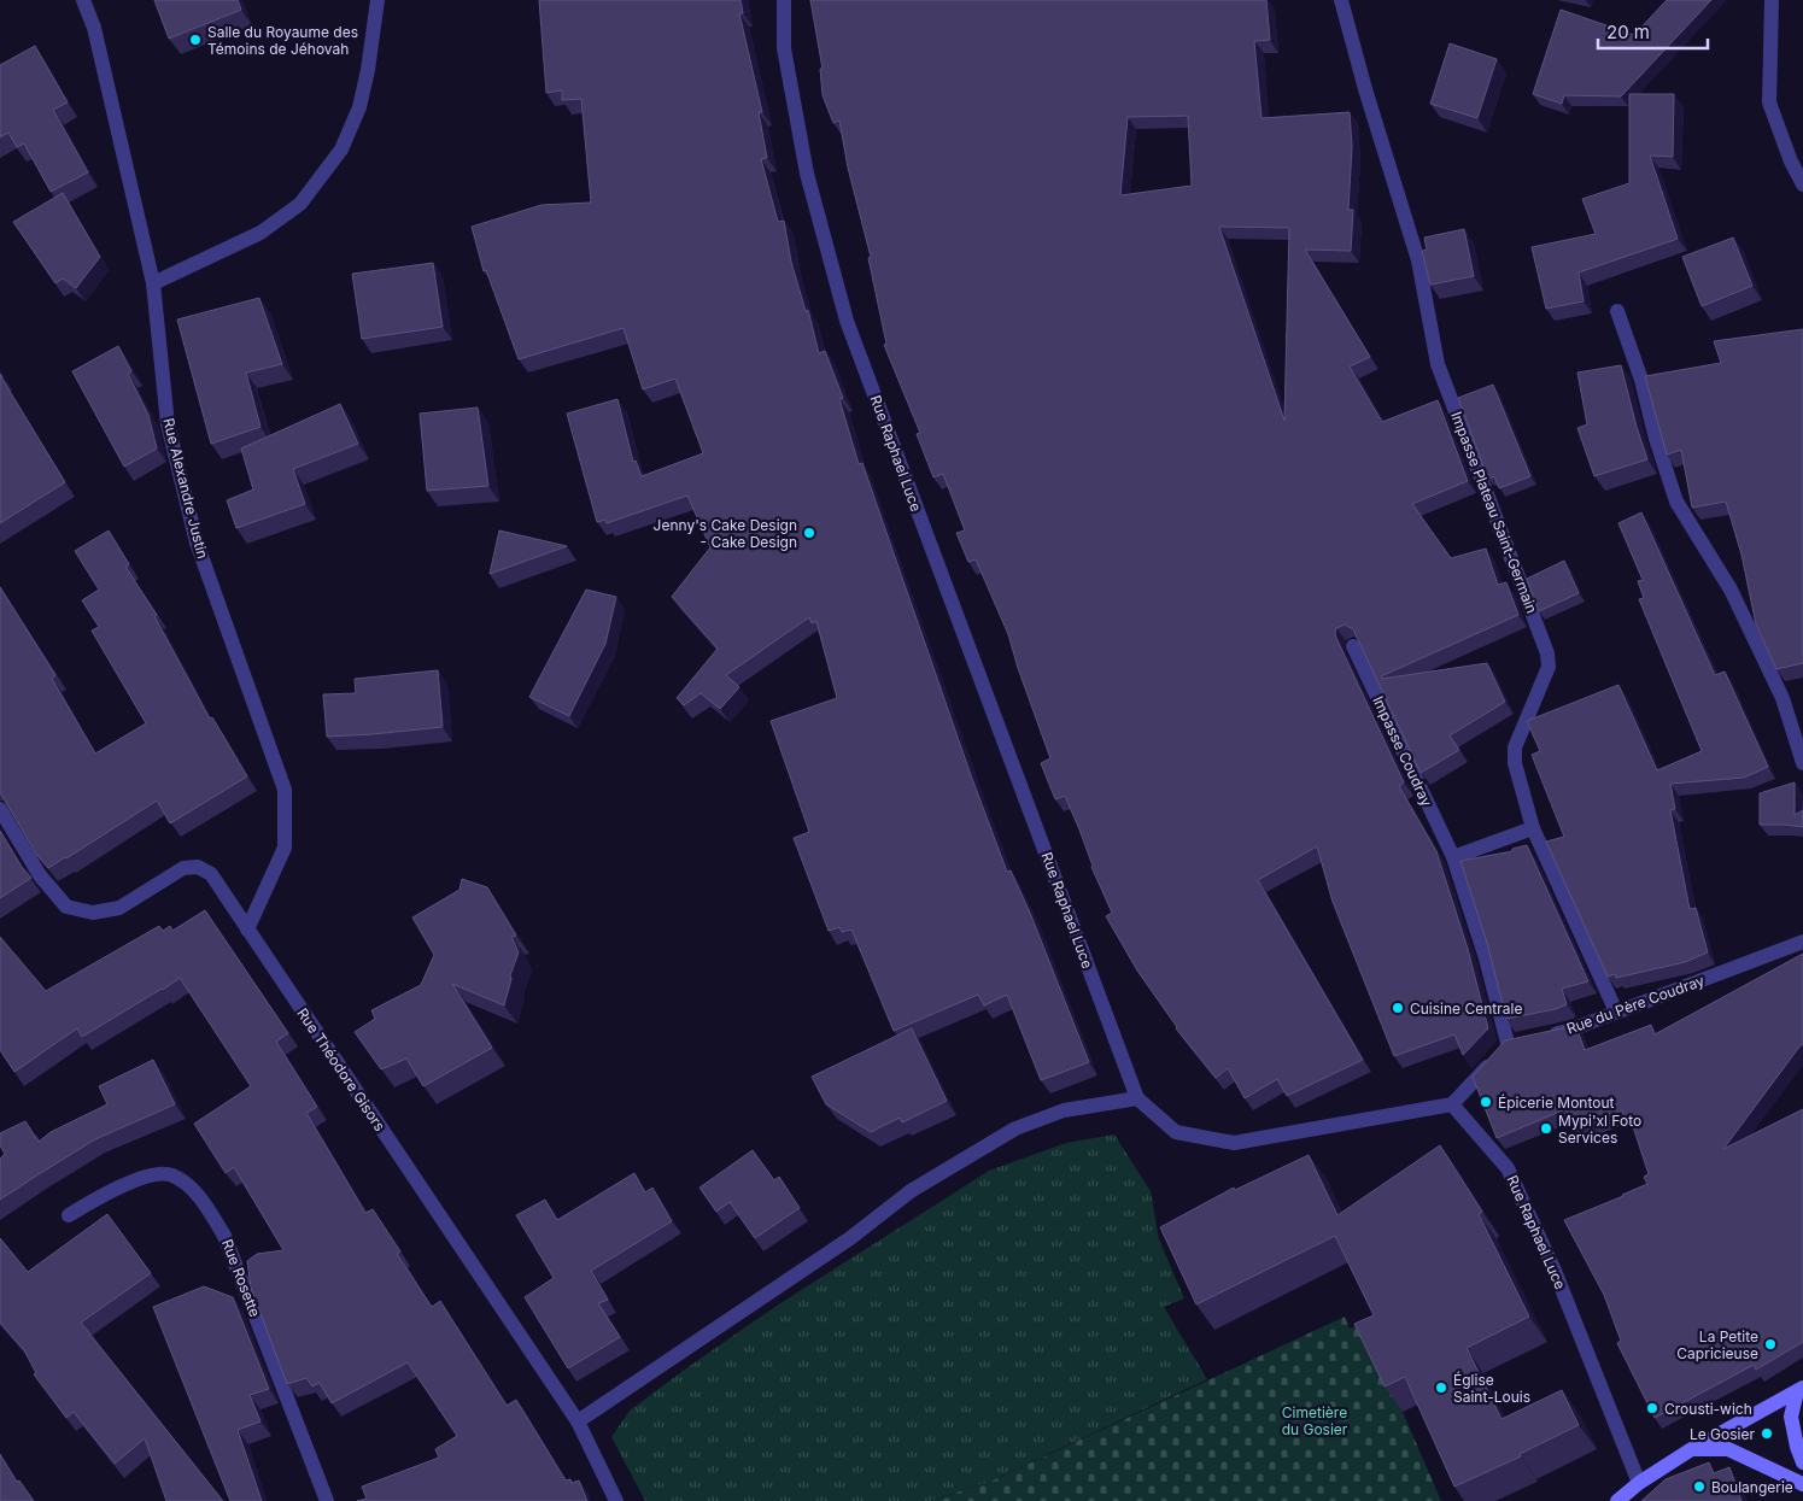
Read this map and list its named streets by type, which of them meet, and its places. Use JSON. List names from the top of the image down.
{
  "streets": {
    "street": [
      "Rue Raphael Luce",
      "Rue Alexandre Justin",
      "Impasse Plateau Saint-Germain",
      "Impasse Coudray",
      "Rue du Père Coudray",
      "Rue Théodore Gisors",
      "Rue Rosette"
    ]
  },
  "crossings": [
    ["Rue Raphael Luce", "Impasse Coudray"],
    ["Rue Alexandre Justin", "Rue Théodore Gisors"],
    ["Impasse Plateau Saint-Germain", "Rue du Père Coudray"]
  ],
  "parks": ["Cimetière du Gosier"],
  "places": [
    "Salle du Royaume des Témoins de Jéhovah",
    "Jenny's Cake Design - Cake Design",
    "Cuisine Centrale",
    "Épicerie Montout",
    "Mypi'xl Foto Services",
    "La Petite Capricieuse",
    "Église Saint-Louis",
    "Crousti-wich",
    "Le Gosier",
    "Boulangerie"
  ],
  "scale_bar": "20 m"
}
